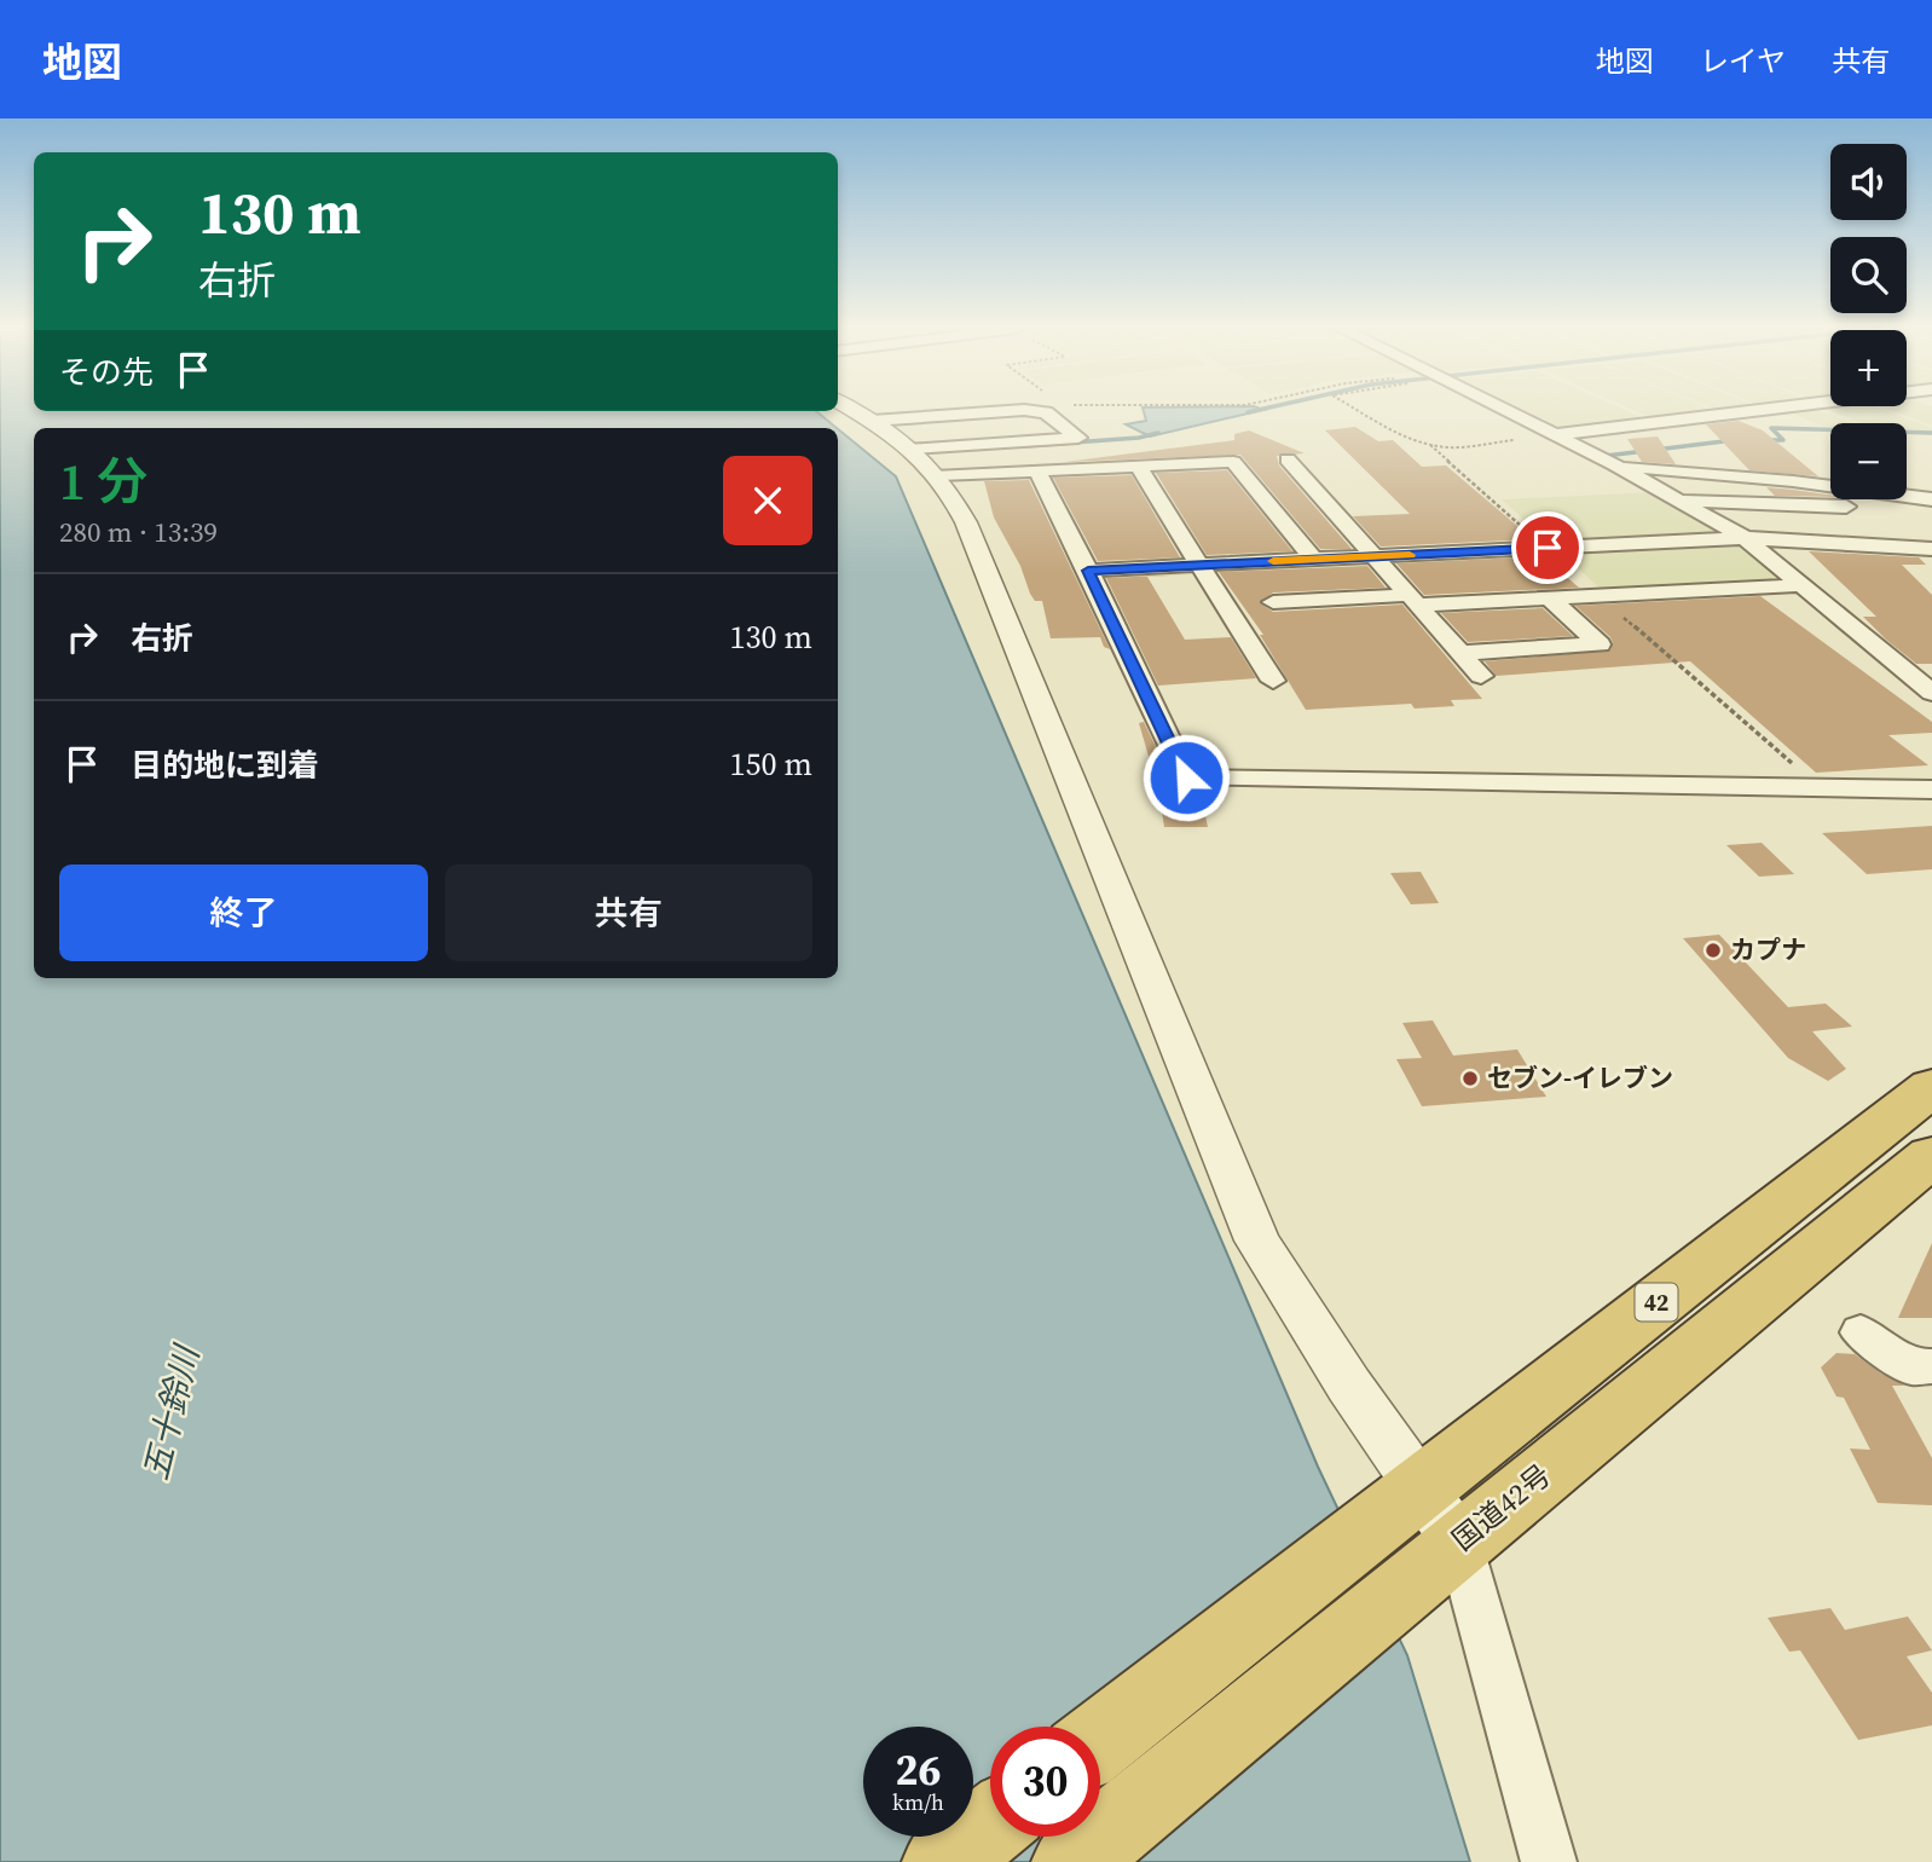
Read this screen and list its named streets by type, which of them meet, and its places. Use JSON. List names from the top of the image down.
{
  "streets": {
    "highway": ["42", "国道42号"]
  },
  "water": ["五十鈴川"],
  "places": ["カプナ", "セブン-イレブン"],
  "page": {
    "header": "地図",
    "nav": ["地図", "レイヤ", "共有"],
    "map_buttons": ["+", "−"],
    "turn": ["130 m", "右折"],
    "then": "その先",
    "heading": ["1 分", "280 m · 13:39"],
    "list": [
      {
        "name": "右折",
        "value": "130 m"
      },
      {
        "name": "目的地に到着",
        "value": "150 m"
      }
    ],
    "buttons": ["終了", "共有"],
    "speed": "26 km/h",
    "limit": "30"
  }
}
